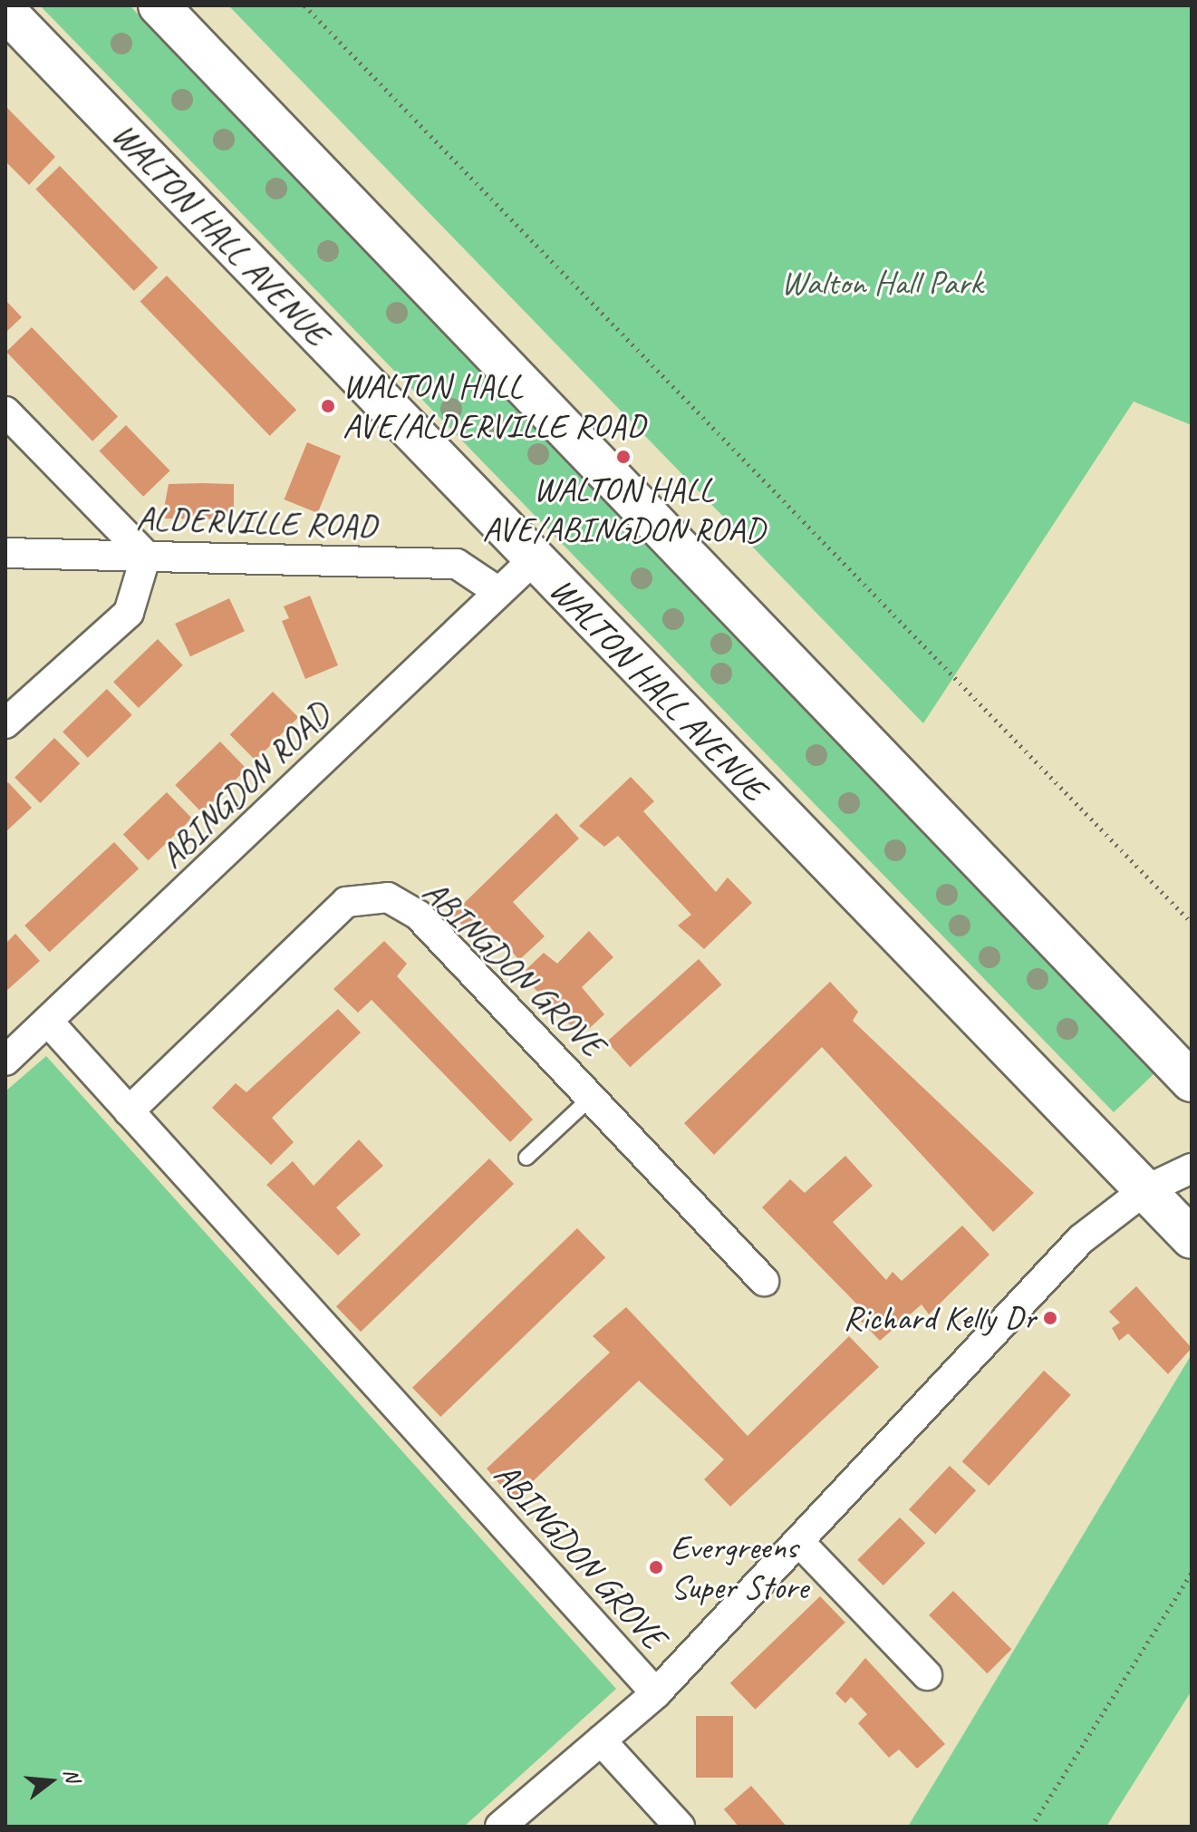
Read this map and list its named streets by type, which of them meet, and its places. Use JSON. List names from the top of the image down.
{
  "streets": {
    "highway": ["WALTON HALL AVENUE"],
    "street": ["ALDERVILLE ROAD", "ABINGDON ROAD", "ABINGDON GROVE"]
  },
  "crossings": [
    ["WALTON HALL AVENUE", "ABINGDON ROAD"],
    ["ALDERVILLE ROAD", "ABINGDON ROAD"],
    ["ABINGDON ROAD", "ABINGDON GROVE"]
  ],
  "parks": ["Walton Hall Park"],
  "places": [
    "WALTON HALL AVE/ALDERVILLE ROAD",
    "WALTON HALL AVE/ABINGDON ROAD",
    "Richard Kelly Dr",
    "Evergreens Super Store"
  ],
  "north": "right"
}
